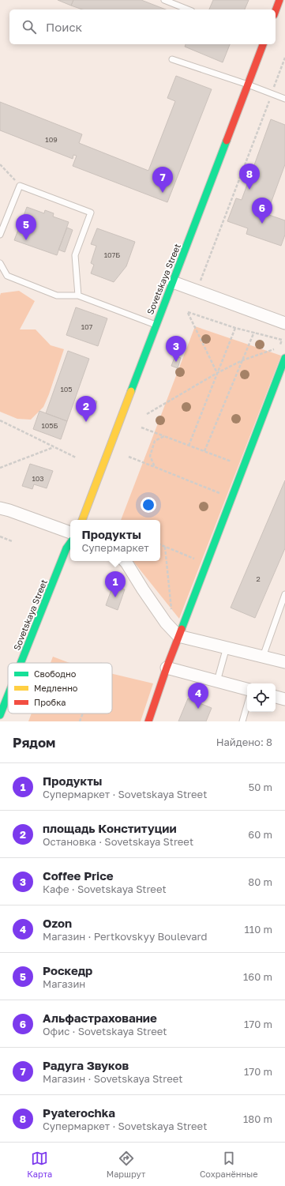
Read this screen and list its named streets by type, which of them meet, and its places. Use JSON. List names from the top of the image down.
{
  "streets": {
    "main road": ["Sovetskaya Street"]
  },
  "house_numbers": [
    "109",
    "107Б",
    "107",
    "105",
    "105Б",
    "103",
    "2"
  ],
  "legend": ["Свободно", "Медленно", "Пробка"],
  "page": {
    "search": "Поиск",
    "pins": [
      "8",
      "7",
      "6",
      "5",
      "3",
      "2",
      "1",
      "4"
    ],
    "popup": ["Продукты", "Супермаркет"],
    "heading": ["Рядом", "Найдено: 8"],
    "list": [
      {
        "mark": "1",
        "name": "Продукты",
        "note": "Супермаркет · Sovetskaya Street",
        "value": "50 m"
      },
      {
        "mark": "2",
        "name": "площадь Конституции",
        "note": "Остановка · Sovetskaya Street",
        "value": "60 m"
      },
      {
        "mark": "3",
        "name": "Coffee Price",
        "note": "Кафе · Sovetskaya Street",
        "value": "80 m"
      },
      {
        "mark": "4",
        "name": "Ozon",
        "note": "Магазин · Pertkovskyy Boulevard",
        "value": "110 m"
      },
      {
        "mark": "5",
        "name": "Роскедр",
        "note": "Магазин",
        "value": "160 m"
      },
      {
        "mark": "6",
        "name": "Альфастрахование",
        "note": "Офис · Sovetskaya Street",
        "value": "170 m"
      },
      {
        "mark": "7",
        "name": "Радуга Звуков",
        "note": "Магазин · Sovetskaya Street",
        "value": "170 m"
      },
      {
        "mark": "8",
        "name": "Pyaterochka",
        "note": "Супермаркет · Sovetskaya Street",
        "value": "180 m"
      }
    ],
    "nav": ["Карта", "Маршрут", "Сохранённые"]
  }
}
